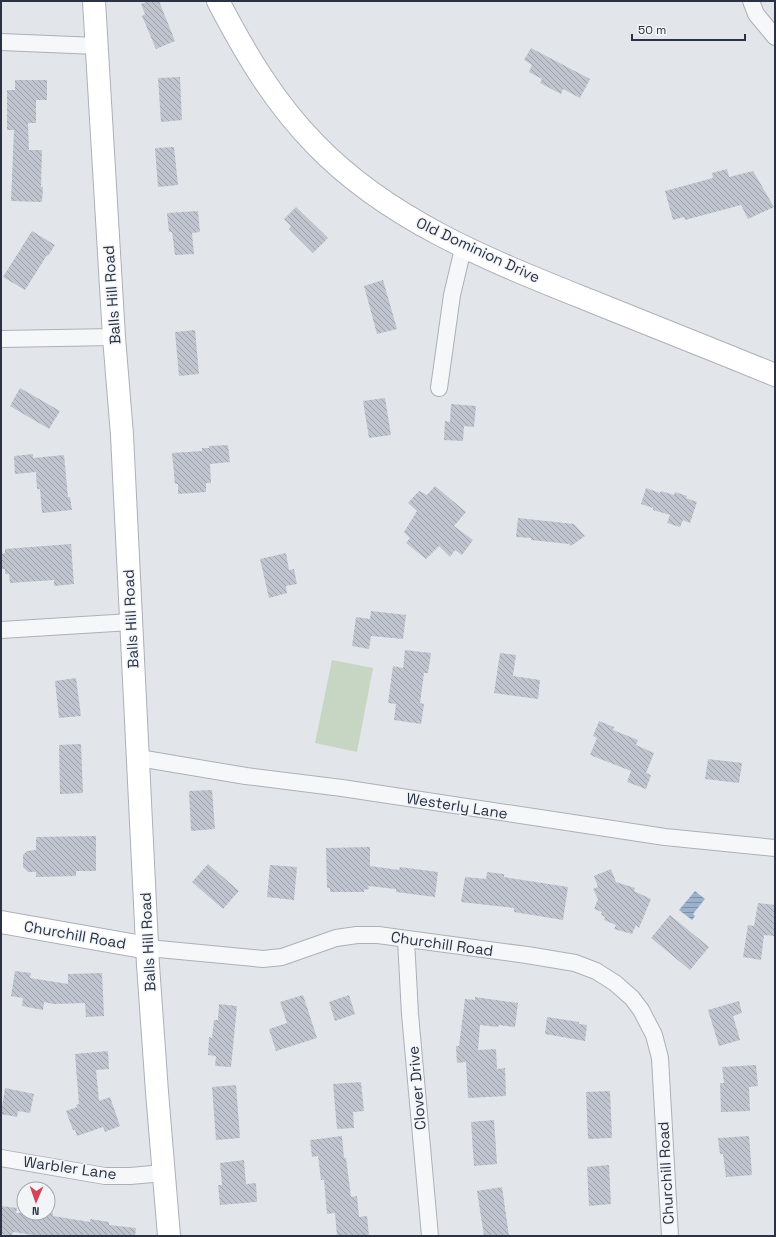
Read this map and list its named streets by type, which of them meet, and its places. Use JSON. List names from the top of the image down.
{
  "streets": {
    "street": [
      "Old Dominion Drive",
      "Balls Hill Road",
      "Westerly Lane",
      "Churchill Road",
      "Clover Drive",
      "Warbler Lane"
    ]
  },
  "crossings": [
    ["Balls Hill Road", "Westerly Lane"],
    ["Balls Hill Road", "Churchill Road"],
    ["Balls Hill Road", "Warbler Lane"],
    ["Churchill Road", "Clover Drive"]
  ],
  "scale_bar": "50 m",
  "north": "bottom"
}
